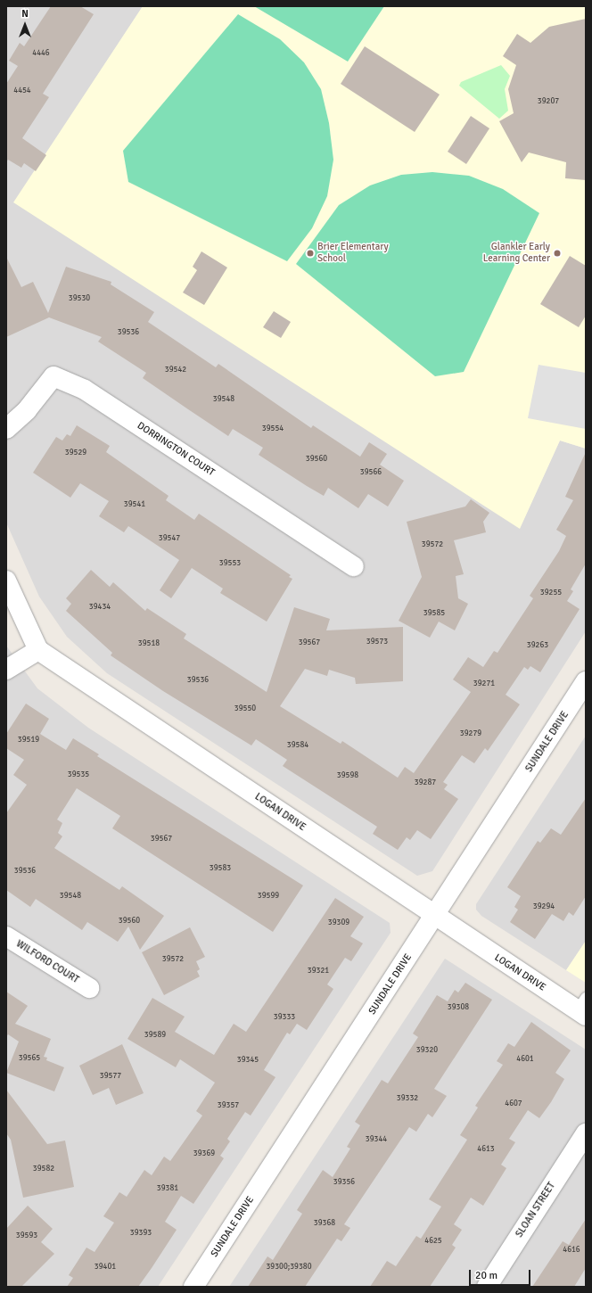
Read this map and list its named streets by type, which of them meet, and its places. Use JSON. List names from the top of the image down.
{
  "streets": {
    "street": [
      "DORRINGTON COURT",
      "SUNDALE DRIVE",
      "LOGAN DRIVE",
      "WILFORD COURT",
      "SLOAN STREET"
    ]
  },
  "crossings": [
    ["SUNDALE DRIVE", "LOGAN DRIVE"]
  ],
  "places": ["Brier Elementary School", "Glankler Early Learning Center"],
  "house_numbers": [
    "4446",
    "4454",
    "39207",
    "39530",
    "39536",
    "39542",
    "39548",
    "39554",
    "39529",
    "39560",
    "39566",
    "39541",
    "39547",
    "39572",
    "39553",
    "39255",
    "39434",
    "39585",
    "39573",
    "39567",
    "39518",
    "39263",
    "39536",
    "39271",
    "39550",
    "39279",
    "39519",
    "39584",
    "39535",
    "39598",
    "39287",
    "39567",
    "39583",
    "39536",
    "39548",
    "39599",
    "39294",
    "39560",
    "39309",
    "39572",
    "39321",
    "39308",
    "39333",
    "39589",
    "39320",
    "39565",
    "4601",
    "39345",
    "39577",
    "39332",
    "4607",
    "39357",
    "39344",
    "4613",
    "39369",
    "39582",
    "39356",
    "39381",
    "39368",
    "39393",
    "39593",
    "4625",
    "4616",
    "39401",
    "39300;39380"
  ],
  "scale_bar": "20 m",
  "north": "top"
}
